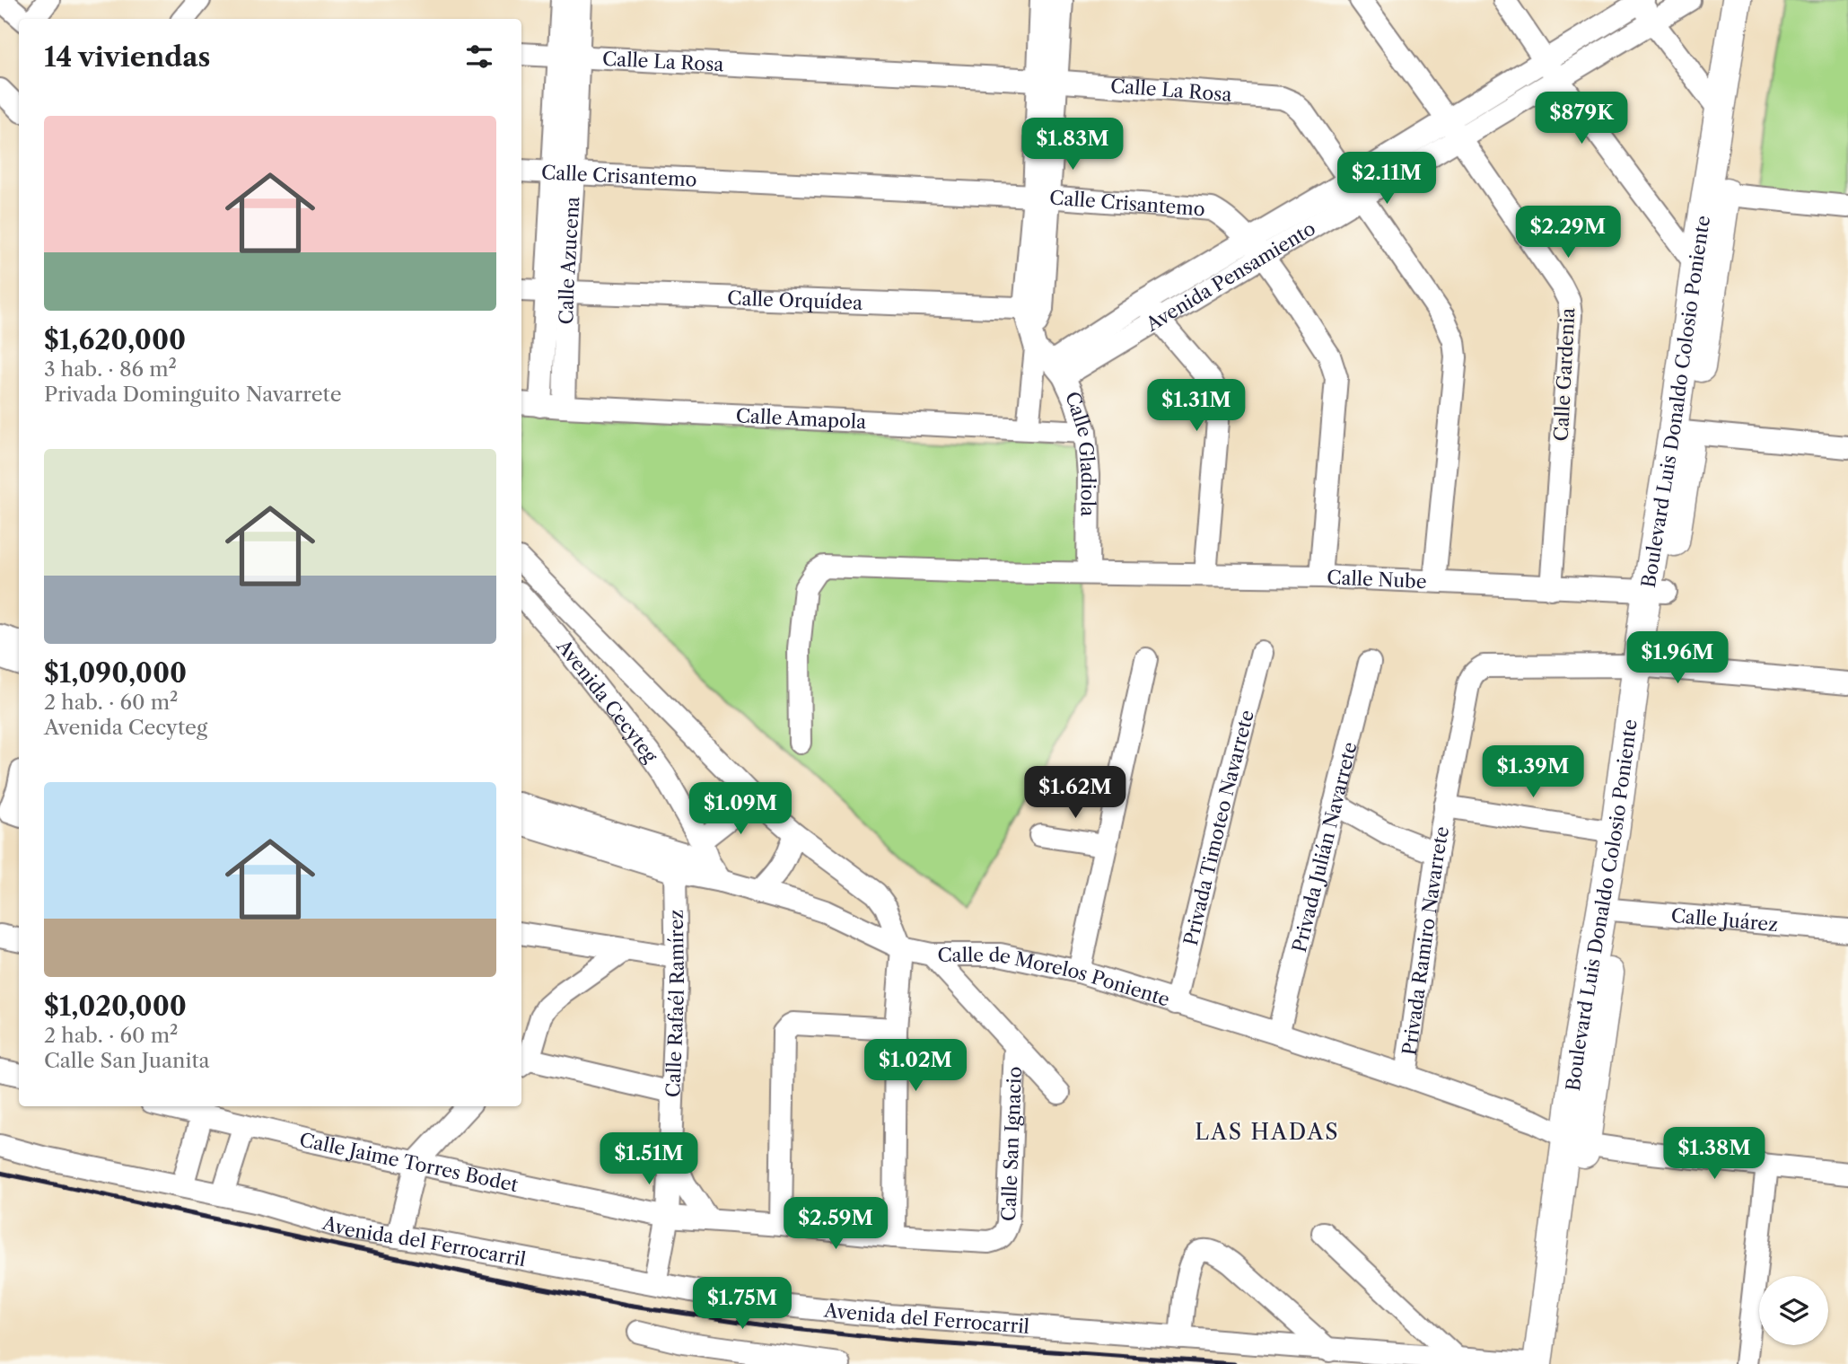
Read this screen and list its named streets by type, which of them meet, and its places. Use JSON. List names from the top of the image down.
{
  "streets": {
    "main road": ["Boulevard Luis Donaldo Colosio Poniente"],
    "street": [
      "Calle La Rosa",
      "Calle Crisantemo",
      "Calle Azucena",
      "Avenida Pensamiento",
      "Calle Orquídea",
      "Calle Gardenia",
      "Calle Amapola",
      "Calle Gladiola",
      "Calle Nube",
      "Avenida Cecyteg",
      "Privada Timoteo Navarrete",
      "Privada Julián Navarrete",
      "Calle Juárez",
      "Privada Ramiro Navarrete",
      "Calle de Morelos Poniente",
      "Calle Rafaél Ramírez",
      "Calle San Ignacio",
      "Calle Jaime Torres Bodet",
      "Avenida del Ferrocarril"
    ]
  },
  "crossings": [
    ["Calle La Rosa", "Calle Azucena"],
    ["Calle La Rosa", "Avenida Pensamiento"],
    ["Calle La Rosa", "Calle Gladiola"],
    ["Calle La Rosa", "Calle Nube"],
    ["Calle Crisantemo", "Calle Azucena"],
    ["Calle Crisantemo", "Avenida Pensamiento"],
    ["Calle Crisantemo", "Calle Gladiola"],
    ["Calle Crisantemo", "Calle Nube"],
    ["Calle Azucena", "Calle Orquídea"],
    ["Calle Azucena", "Calle Amapola"],
    ["Avenida Pensamiento", "Calle Gardenia"],
    ["Avenida Pensamiento", "Calle Gladiola"],
    ["Calle Orquídea", "Calle Gladiola"],
    ["Calle Gardenia", "Calle Nube"],
    ["Boulevard Luis Donaldo Colosio Poniente", "Calle Nube"],
    ["Boulevard Luis Donaldo Colosio Poniente", "Calle Juárez"],
    ["Boulevard Luis Donaldo Colosio Poniente", "Privada Ramiro Navarrete"],
    ["Boulevard Luis Donaldo Colosio Poniente", "Calle de Morelos Poniente"],
    ["Calle Amapola", "Calle Gladiola"],
    ["Calle Gladiola", "Calle Nube"],
    ["Avenida Cecyteg", "Calle de Morelos Poniente"],
    ["Privada Timoteo Navarrete", "Calle de Morelos Poniente"],
    ["Privada Julián Navarrete", "Calle de Morelos Poniente"],
    ["Privada Ramiro Navarrete", "Calle de Morelos Poniente"],
    ["Calle de Morelos Poniente", "Calle Rafaél Ramírez"],
    ["Calle Rafaél Ramírez", "Calle Jaime Torres Bodet"],
    ["Calle Rafaél Ramírez", "Avenida del Ferrocarril"],
    ["Calle San Ignacio", "Calle Jaime Torres Bodet"]
  ],
  "districts": ["LAS HADAS"],
  "page": {
    "heading": "14 viviendas",
    "price": [
      "$879K",
      "$1.83M",
      "$2.11M",
      "$2.29M",
      "$1.31M",
      "$1.96M",
      "$1.39M",
      "$1.62M",
      "$1.09M",
      "$1.02M",
      "$1.38M",
      "$1.51M",
      "$2.59M",
      "$1.75M"
    ],
    "list": [
      {
        "name": "$1,620,000",
        "note": "3 hab. · 86 m² · Privada Dominguito Navarrete"
      },
      {
        "name": "$1,090,000",
        "note": "2 hab. · 60 m² · Avenida Cecyteg"
      },
      {
        "name": "$1,020,000",
        "note": "2 hab. · 60 m² · Calle San Juanita"
      }
    ]
  }
}
